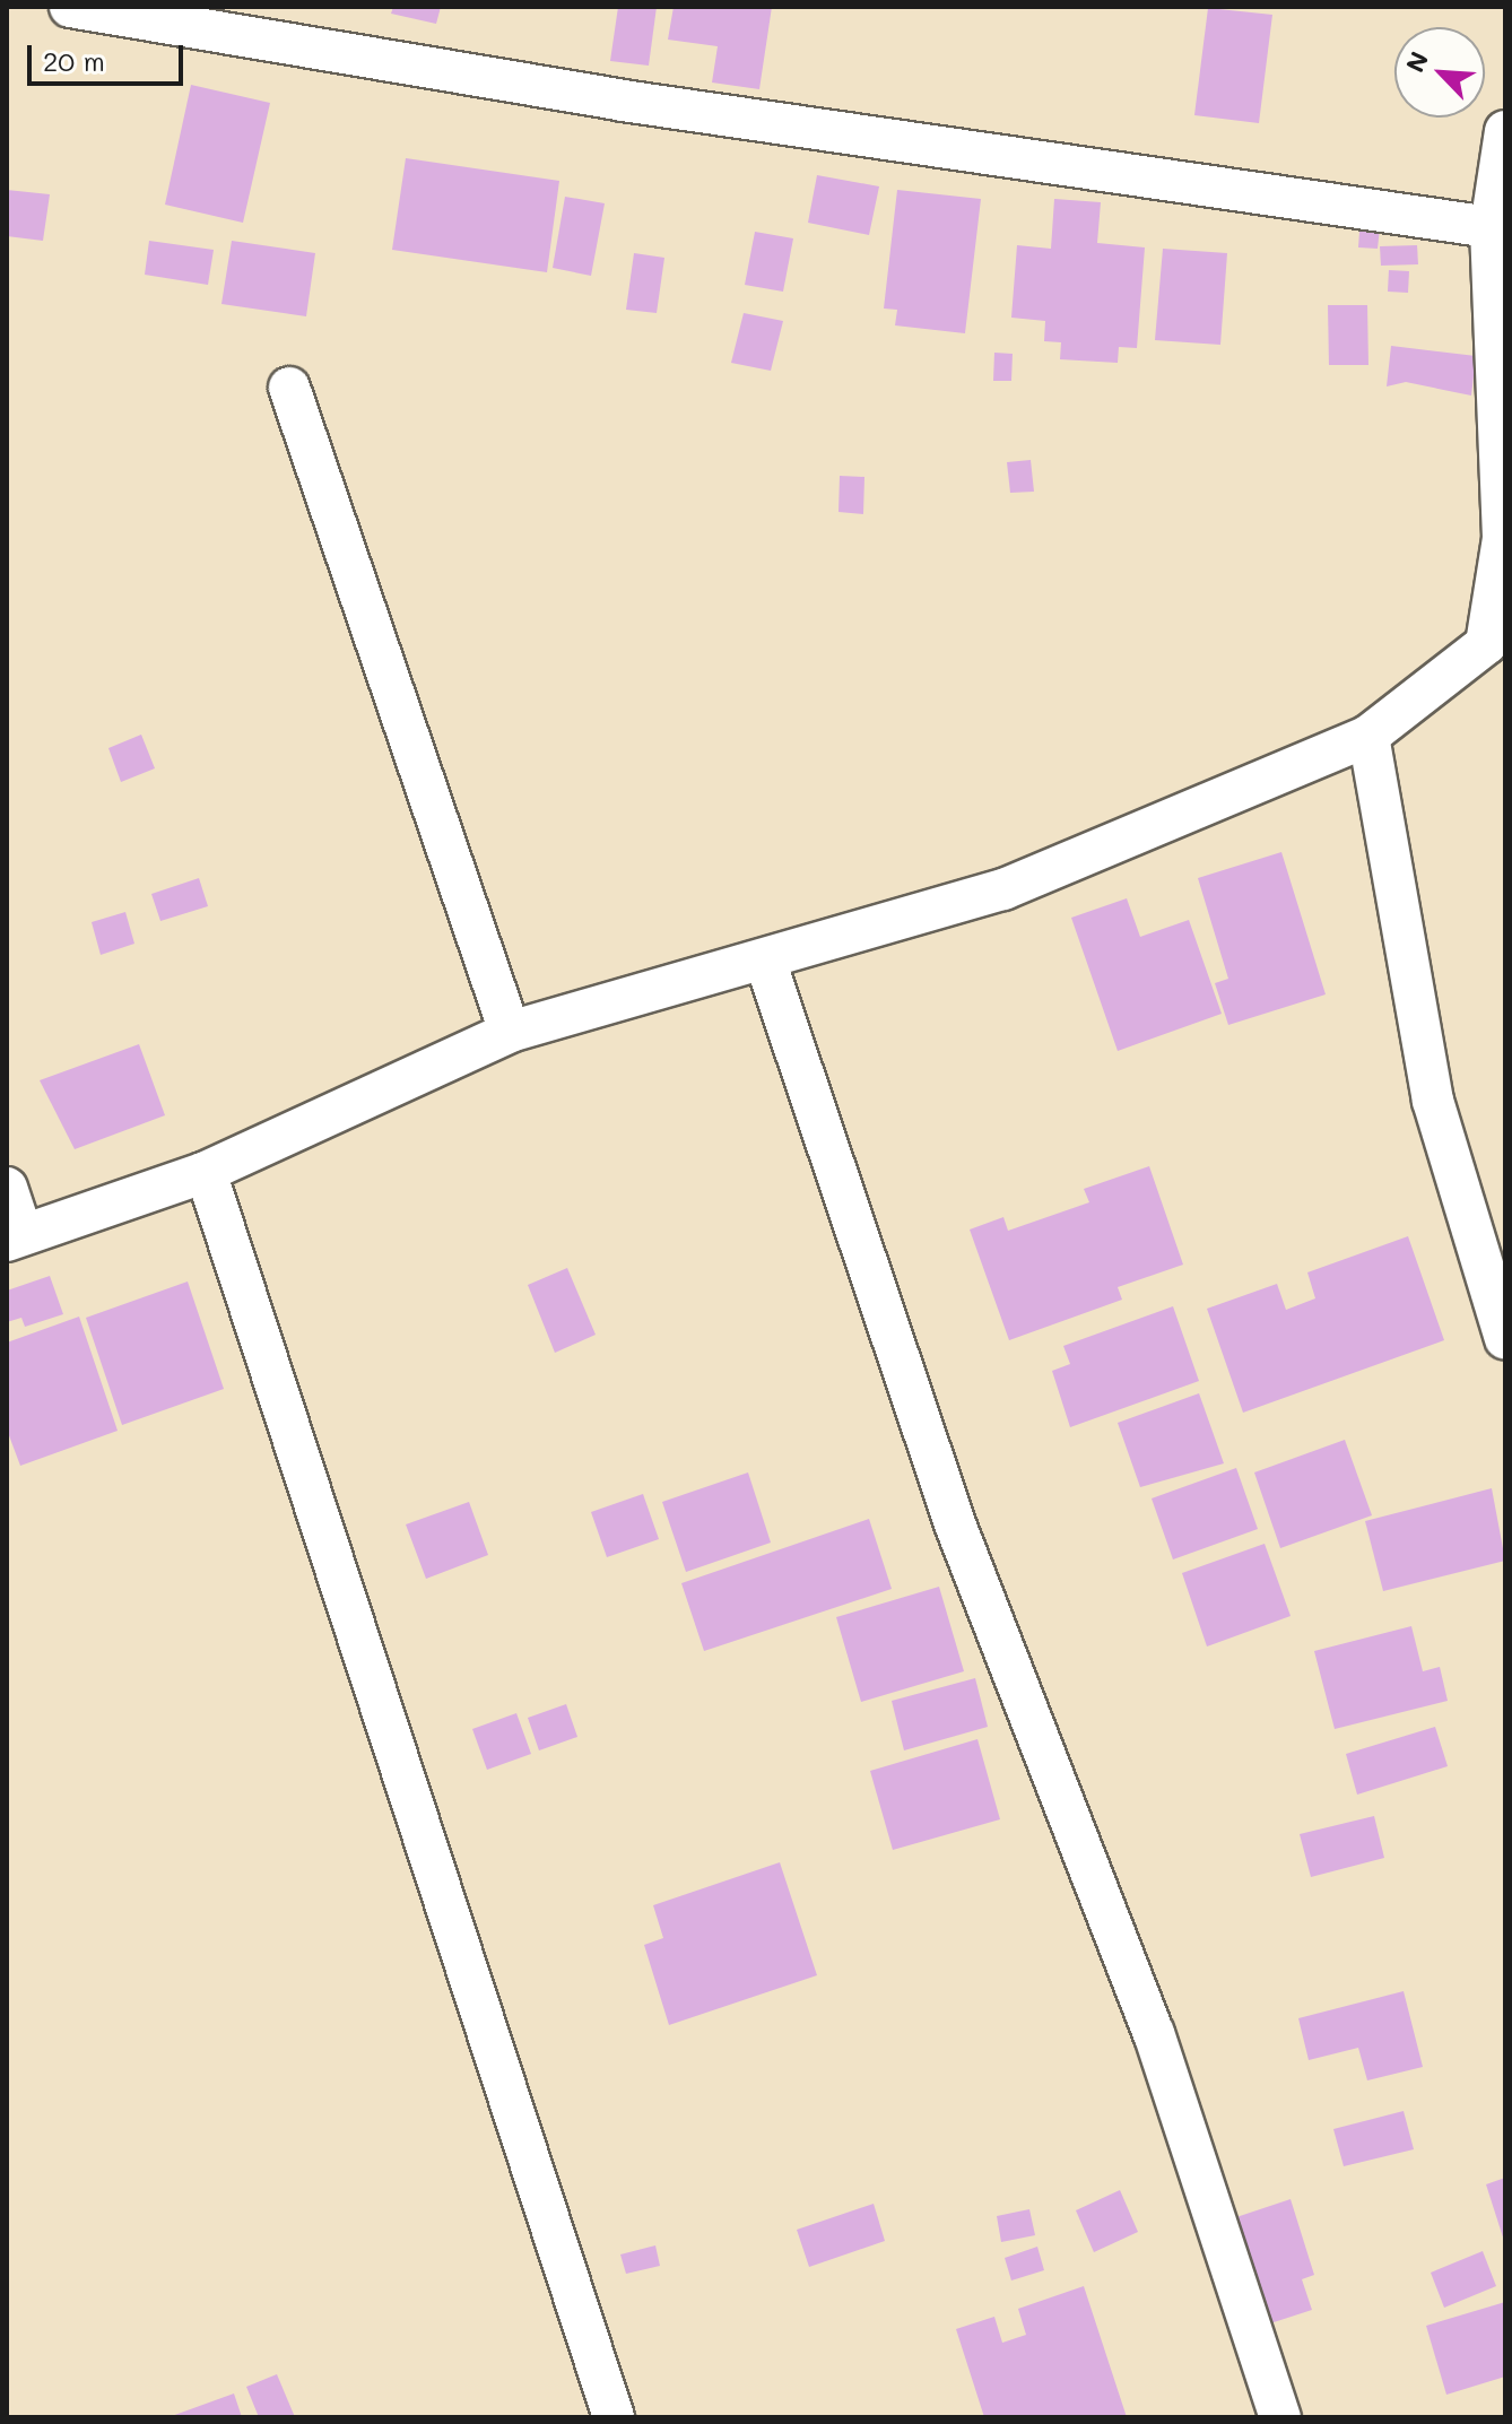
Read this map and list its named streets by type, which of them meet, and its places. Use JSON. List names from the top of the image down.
{
  "scale_bar": "20 m",
  "north": "top left"
}
